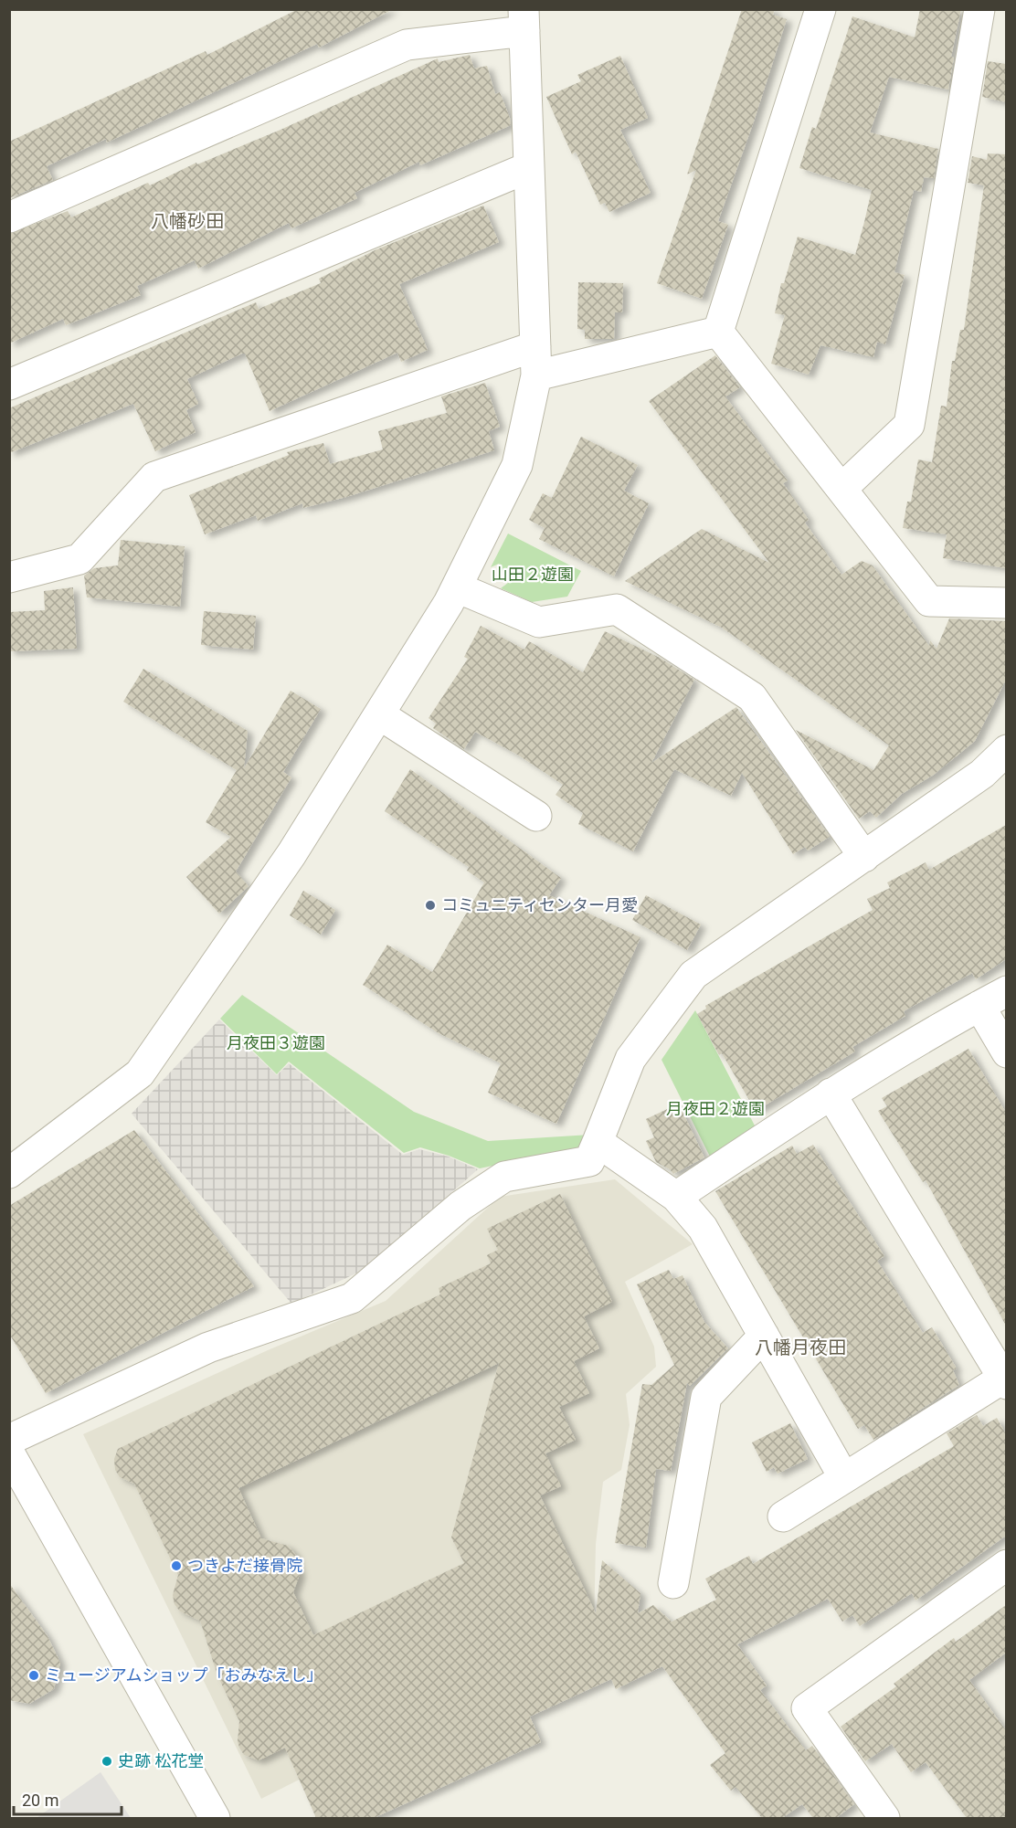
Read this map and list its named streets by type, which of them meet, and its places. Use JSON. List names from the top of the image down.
{
  "districts": ["八幡砂田", "八幡月夜田"],
  "parks": ["山田２遊園", "月夜田３遊園", "月夜田２遊園"],
  "places": [
    "コミュニティセンター月愛",
    "つきよだ接骨院",
    "ミュージアムショップ「おみなえし」",
    "史跡 松花堂"
  ],
  "scale_bar": "20 m"
}
